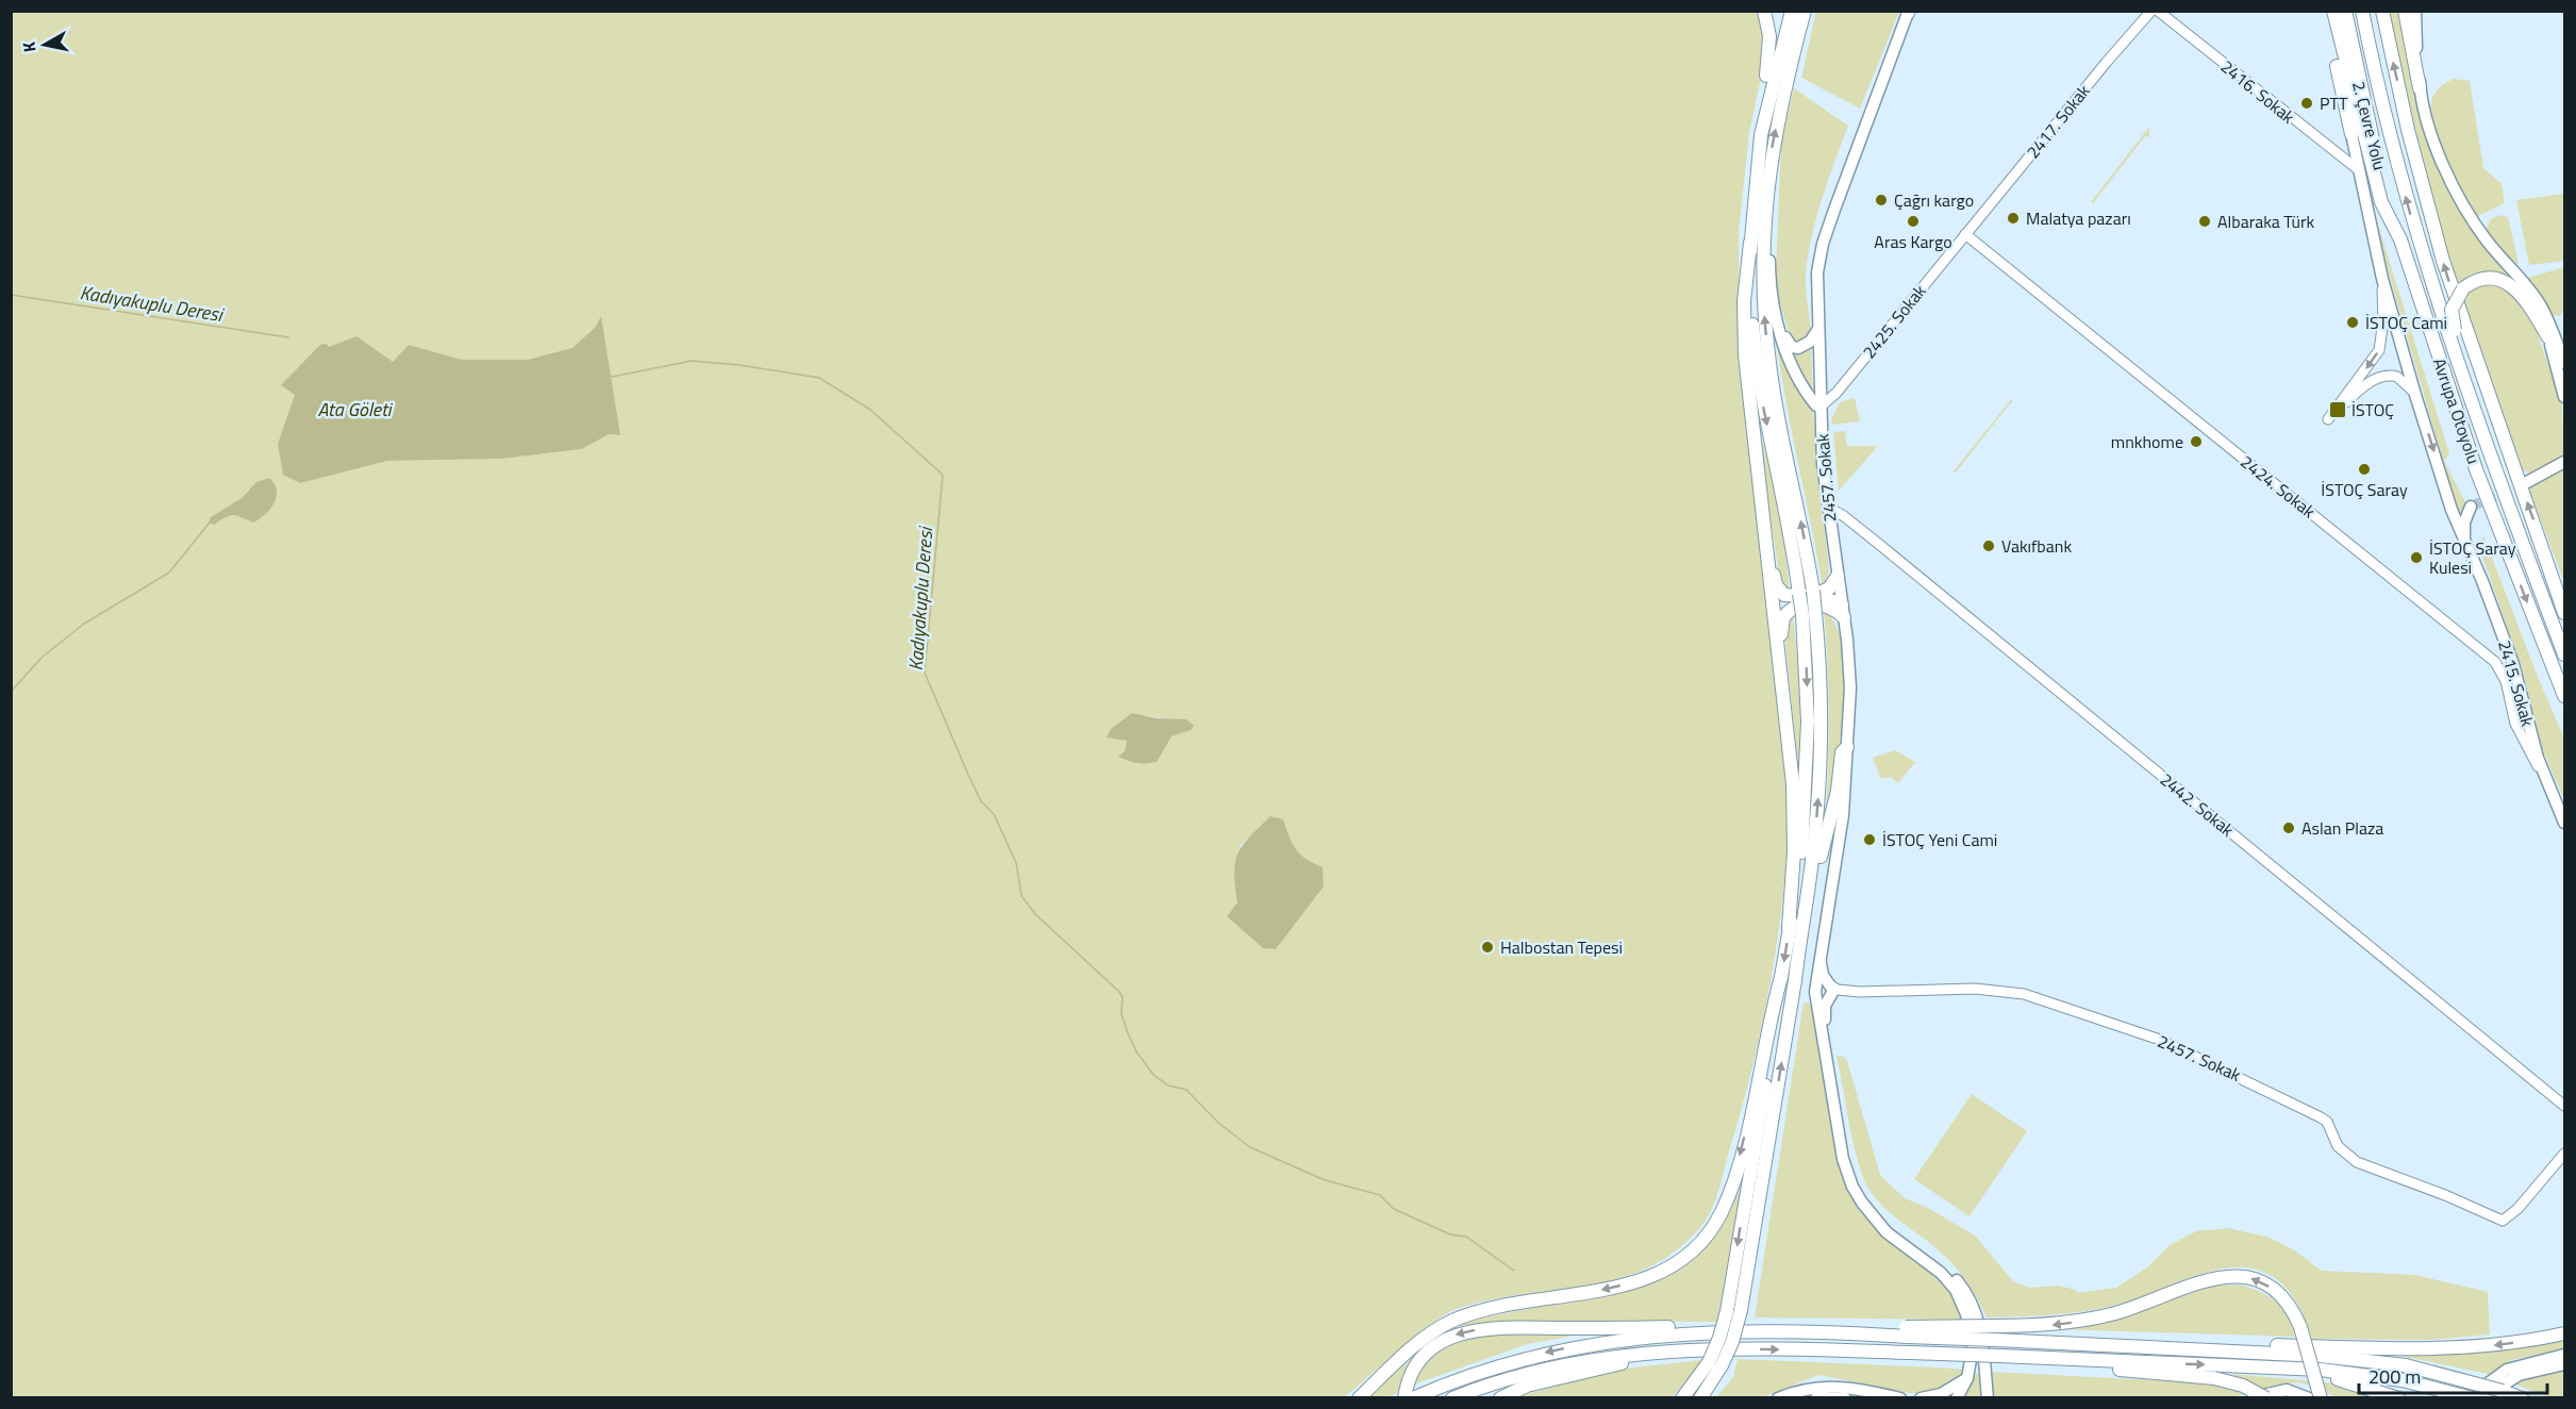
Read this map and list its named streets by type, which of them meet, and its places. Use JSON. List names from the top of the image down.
{
  "streets": {
    "highway": ["2. Çevre Yolu", "Avrupa Otoyolu"],
    "main road": ["2457. Sokak", "2415. Sokak"],
    "street": [
      "2416. Sokak",
      "2417. Sokak",
      "2425. Sokak",
      "2424. Sokak",
      "2442. Sokak"
    ]
  },
  "crossings": [
    ["2417. Sokak", "2425. Sokak"],
    ["2417. Sokak", "2424. Sokak"],
    ["2. Çevre Yolu", "Avrupa Otoyolu"],
    ["2425. Sokak", "2457. Sokak"],
    ["2425. Sokak", "2424. Sokak"],
    ["2457. Sokak", "2442. Sokak"],
    ["2424. Sokak", "2415. Sokak"]
  ],
  "water": ["Kadıyakuplu Deresi", "Ata Göleti"],
  "places": {
    "other": [
      "PTT",
      "Çağrı kargo",
      "Malatya pazarı",
      "Aras Kargo",
      "Albaraka Türk",
      "İSTOÇ Cami",
      "mnkhome",
      "İSTOÇ Saray",
      "Vakıfbank",
      "İSTOÇ Saray Kulesi",
      "Aslan Plaza",
      "İSTOÇ Yeni Cami",
      "Halbostan Tepesi"
    ],
    "transit": ["İSTOÇ"]
  },
  "scale_bar": "200 m",
  "north": "left"
}
